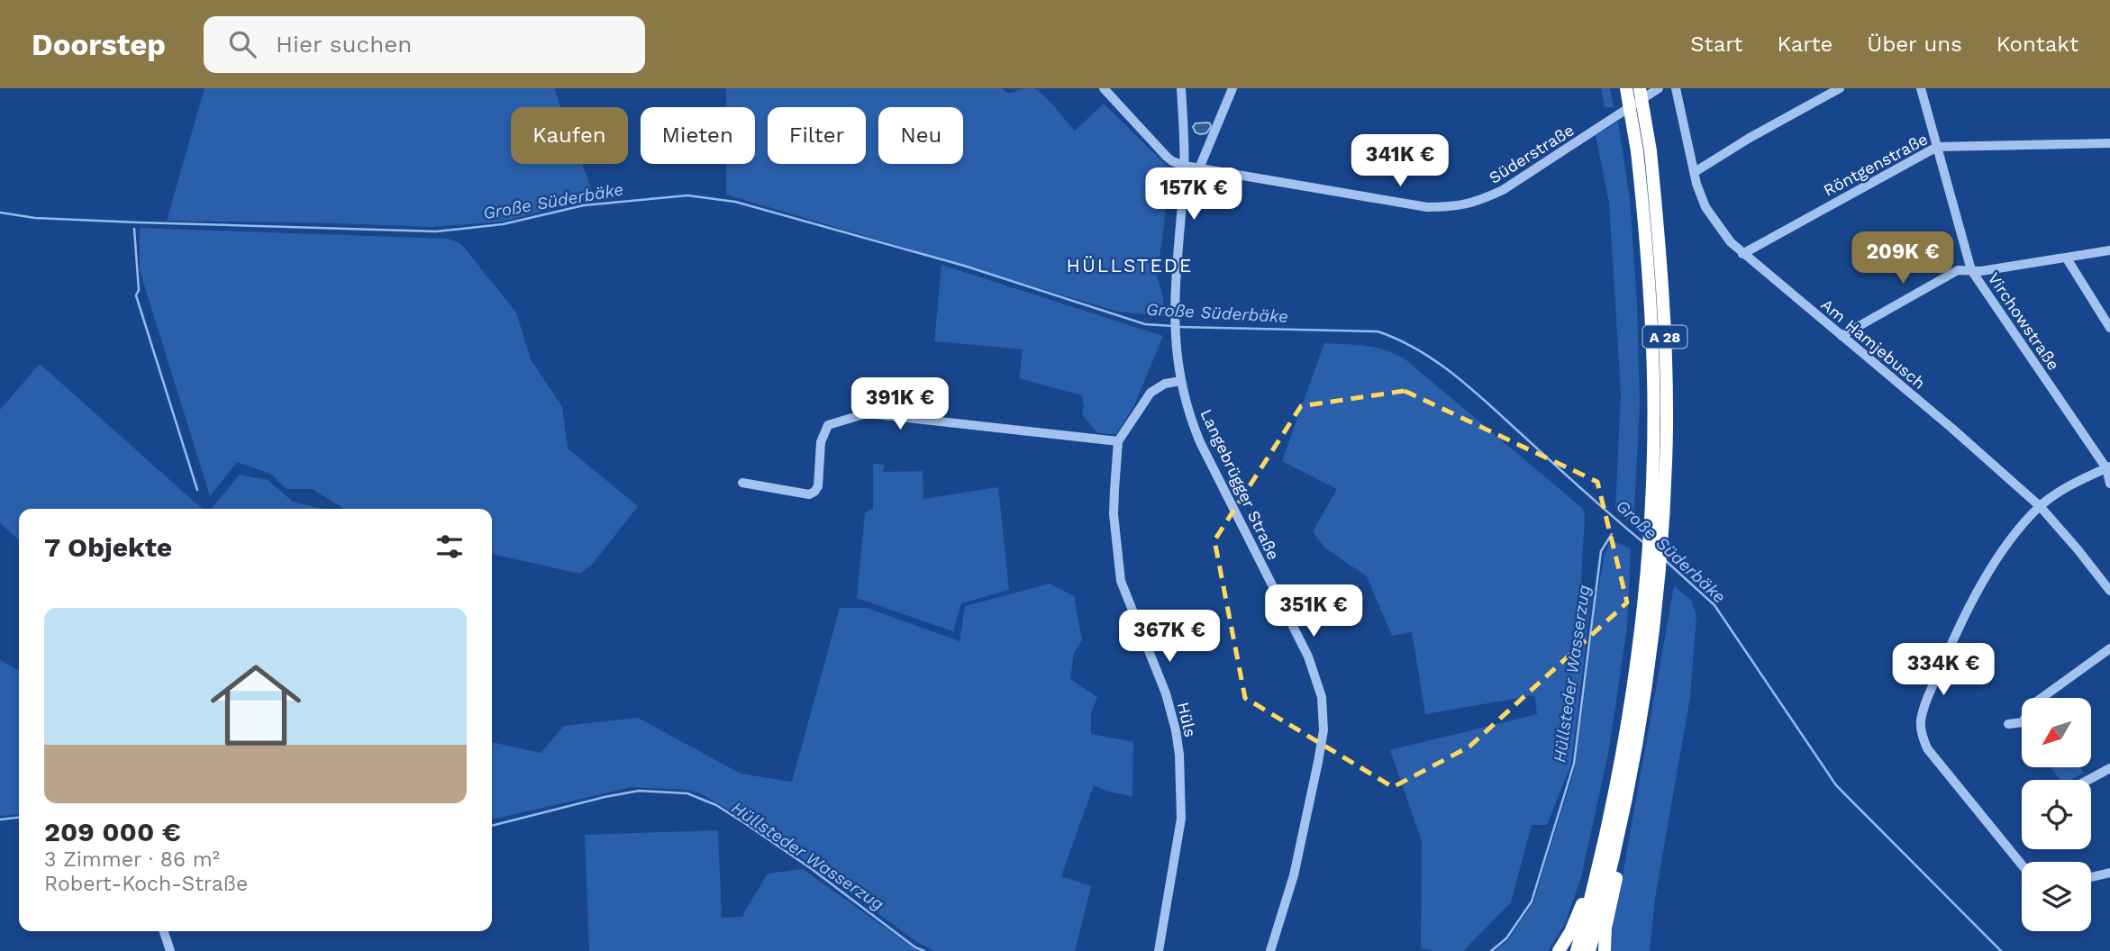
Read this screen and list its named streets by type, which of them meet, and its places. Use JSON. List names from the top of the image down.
{
  "streets": {
    "highway": ["A 28"],
    "street": [
      "Süderstraße",
      "Röntgenstraße",
      "Virchowstraße",
      "Am Hamjebusch",
      "Langebrügger Straße",
      "Hüls"
    ]
  },
  "crossings": [
    ["Süderstraße", "Langebrügger Straße"],
    ["Röntgenstraße", "Virchowstraße"],
    ["Röntgenstraße", "Am Hamjebusch"]
  ],
  "districts": ["HÜLLSTEDE"],
  "water": ["Große Süderbäke", "Hüllsteder Wasserzug"],
  "north": "bottom left",
  "page": {
    "header": "Doorstep",
    "search": "Hier suchen",
    "nav": [
      "Start",
      "Karte",
      "Über uns",
      "Kontakt"
    ],
    "chip": [
      "Kaufen",
      "Mieten",
      "Filter",
      "Neu"
    ],
    "price": [
      "341K €",
      "157K €",
      "209K €",
      "391K €",
      "351K €",
      "367K €",
      "334K €"
    ],
    "heading": "7 Objekte",
    "list": [
      {
        "name": "209 000 €",
        "note": "3 Zimmer · 86 m² · Robert-Koch-Straße"
      }
    ]
  }
}
